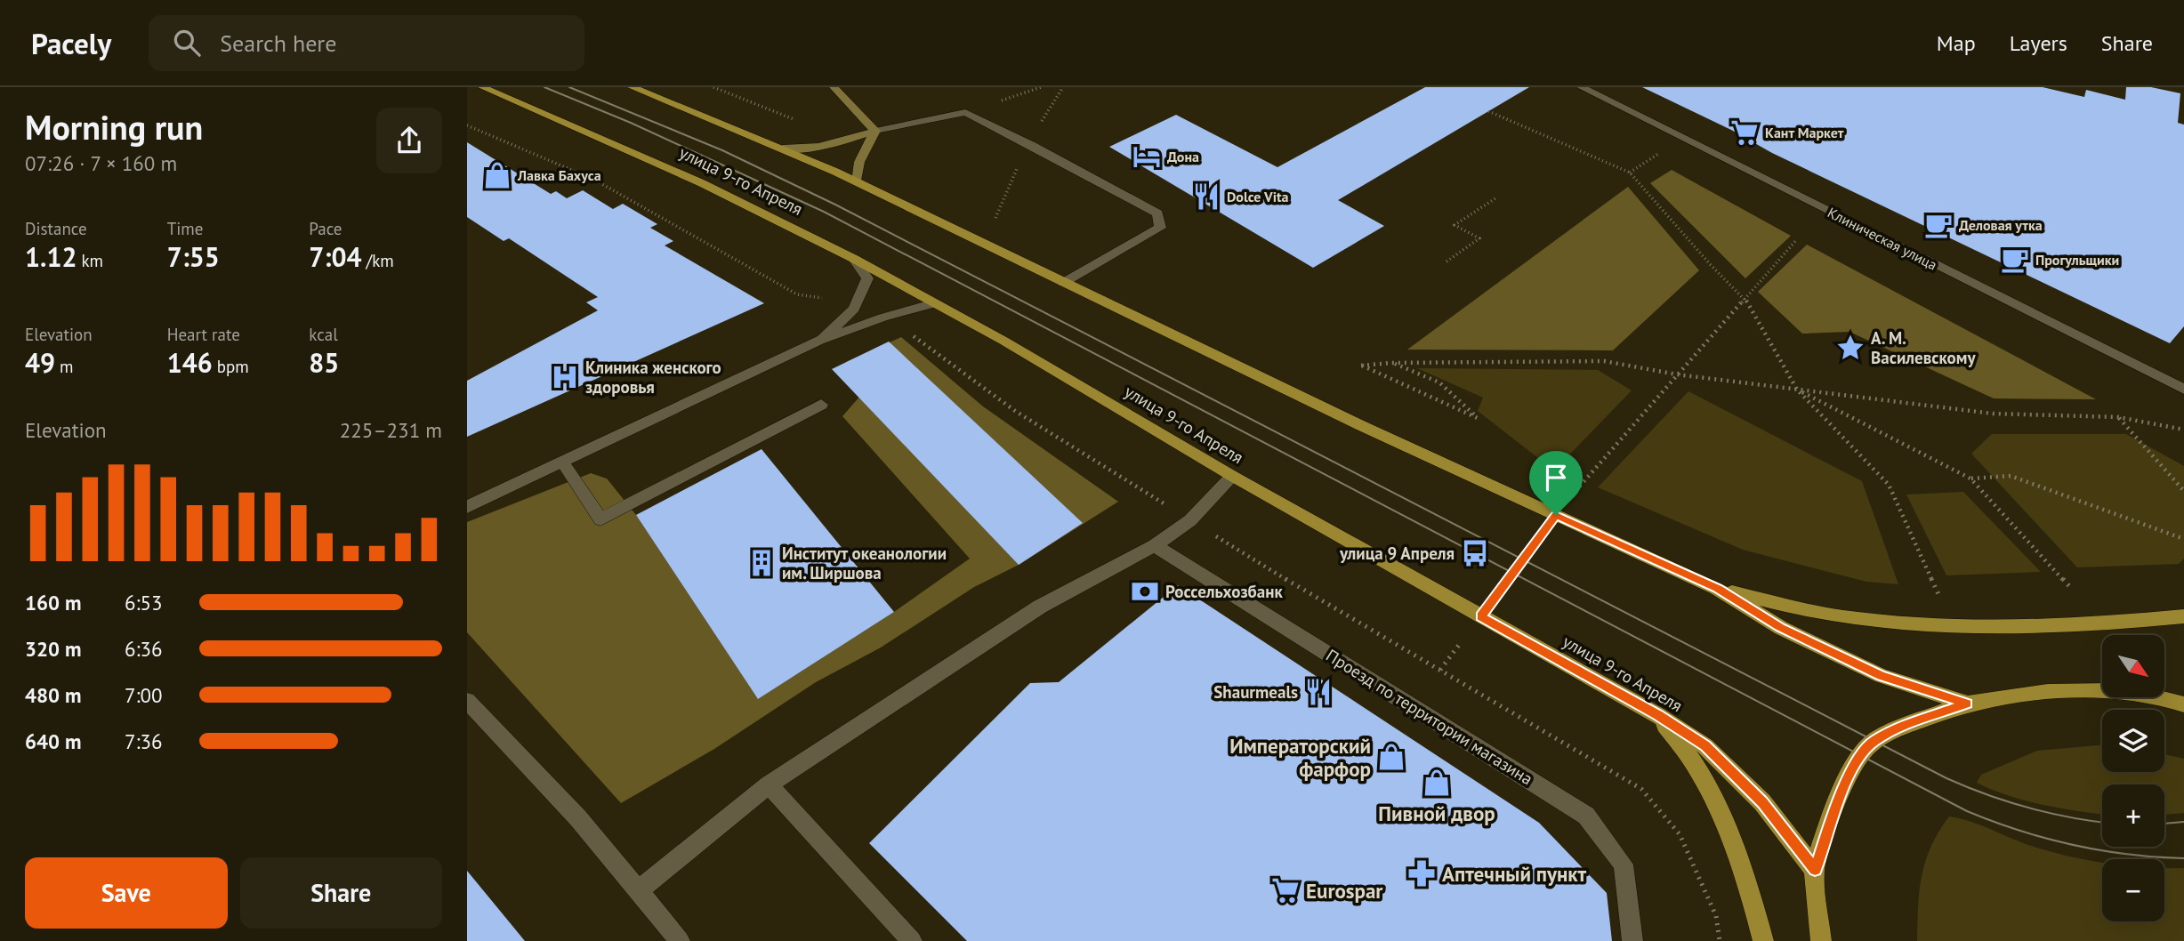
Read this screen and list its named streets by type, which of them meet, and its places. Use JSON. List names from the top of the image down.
{
  "streets": {
    "main road": ["улица 9-го Апреля"],
    "street": ["Клиническая улица", "Проезд по территории магазина"]
  },
  "places": {
    "supermarket": ["Кант Маркет", "Eurospar"],
    "hotel": ["Дона"],
    "shop": ["Лавка Бахуса", "Императорский фарфор", "Пивной двор"],
    "restaurant": ["Dolce Vita", "Shaurmeals"],
    "cafe": ["Деловая утка", "Прогульщики"],
    "place": ["А. М. Василевскому"],
    "hospital": ["Клиника женского здоровья"],
    "bus stop": ["улица 9 Апреля"],
    "building": ["Институт океанологии им. Ширшова"],
    "bank": ["Россельхозбанк"],
    "pharmacy": ["Аптечный пункт"]
  },
  "north": "bottom right",
  "page": {
    "header": "Pacely",
    "search": "Search here",
    "nav": ["Map", "Layers", "Share"],
    "heading": ["Morning run", "07:26 · 7 × 160 m"],
    "stats": [
      ["Distance", "1.12 km"],
      ["Time", "7:55"],
      ["Pace", "7:04 /km"],
      ["Elevation", "49 m"],
      ["Heart rate", "146 bpm"],
      ["kcal", "85"]
    ],
    "chart": ["Elevation", "225–231 m"],
    "list": [
      {
        "name": "160 m",
        "note": "6:53"
      },
      {
        "name": "320 m",
        "note": "6:36"
      },
      {
        "name": "480 m",
        "note": "7:00"
      },
      {
        "name": "640 m",
        "note": "7:36"
      }
    ],
    "map_buttons": ["+", "−"],
    "buttons": ["Save", "Share"]
  }
}
